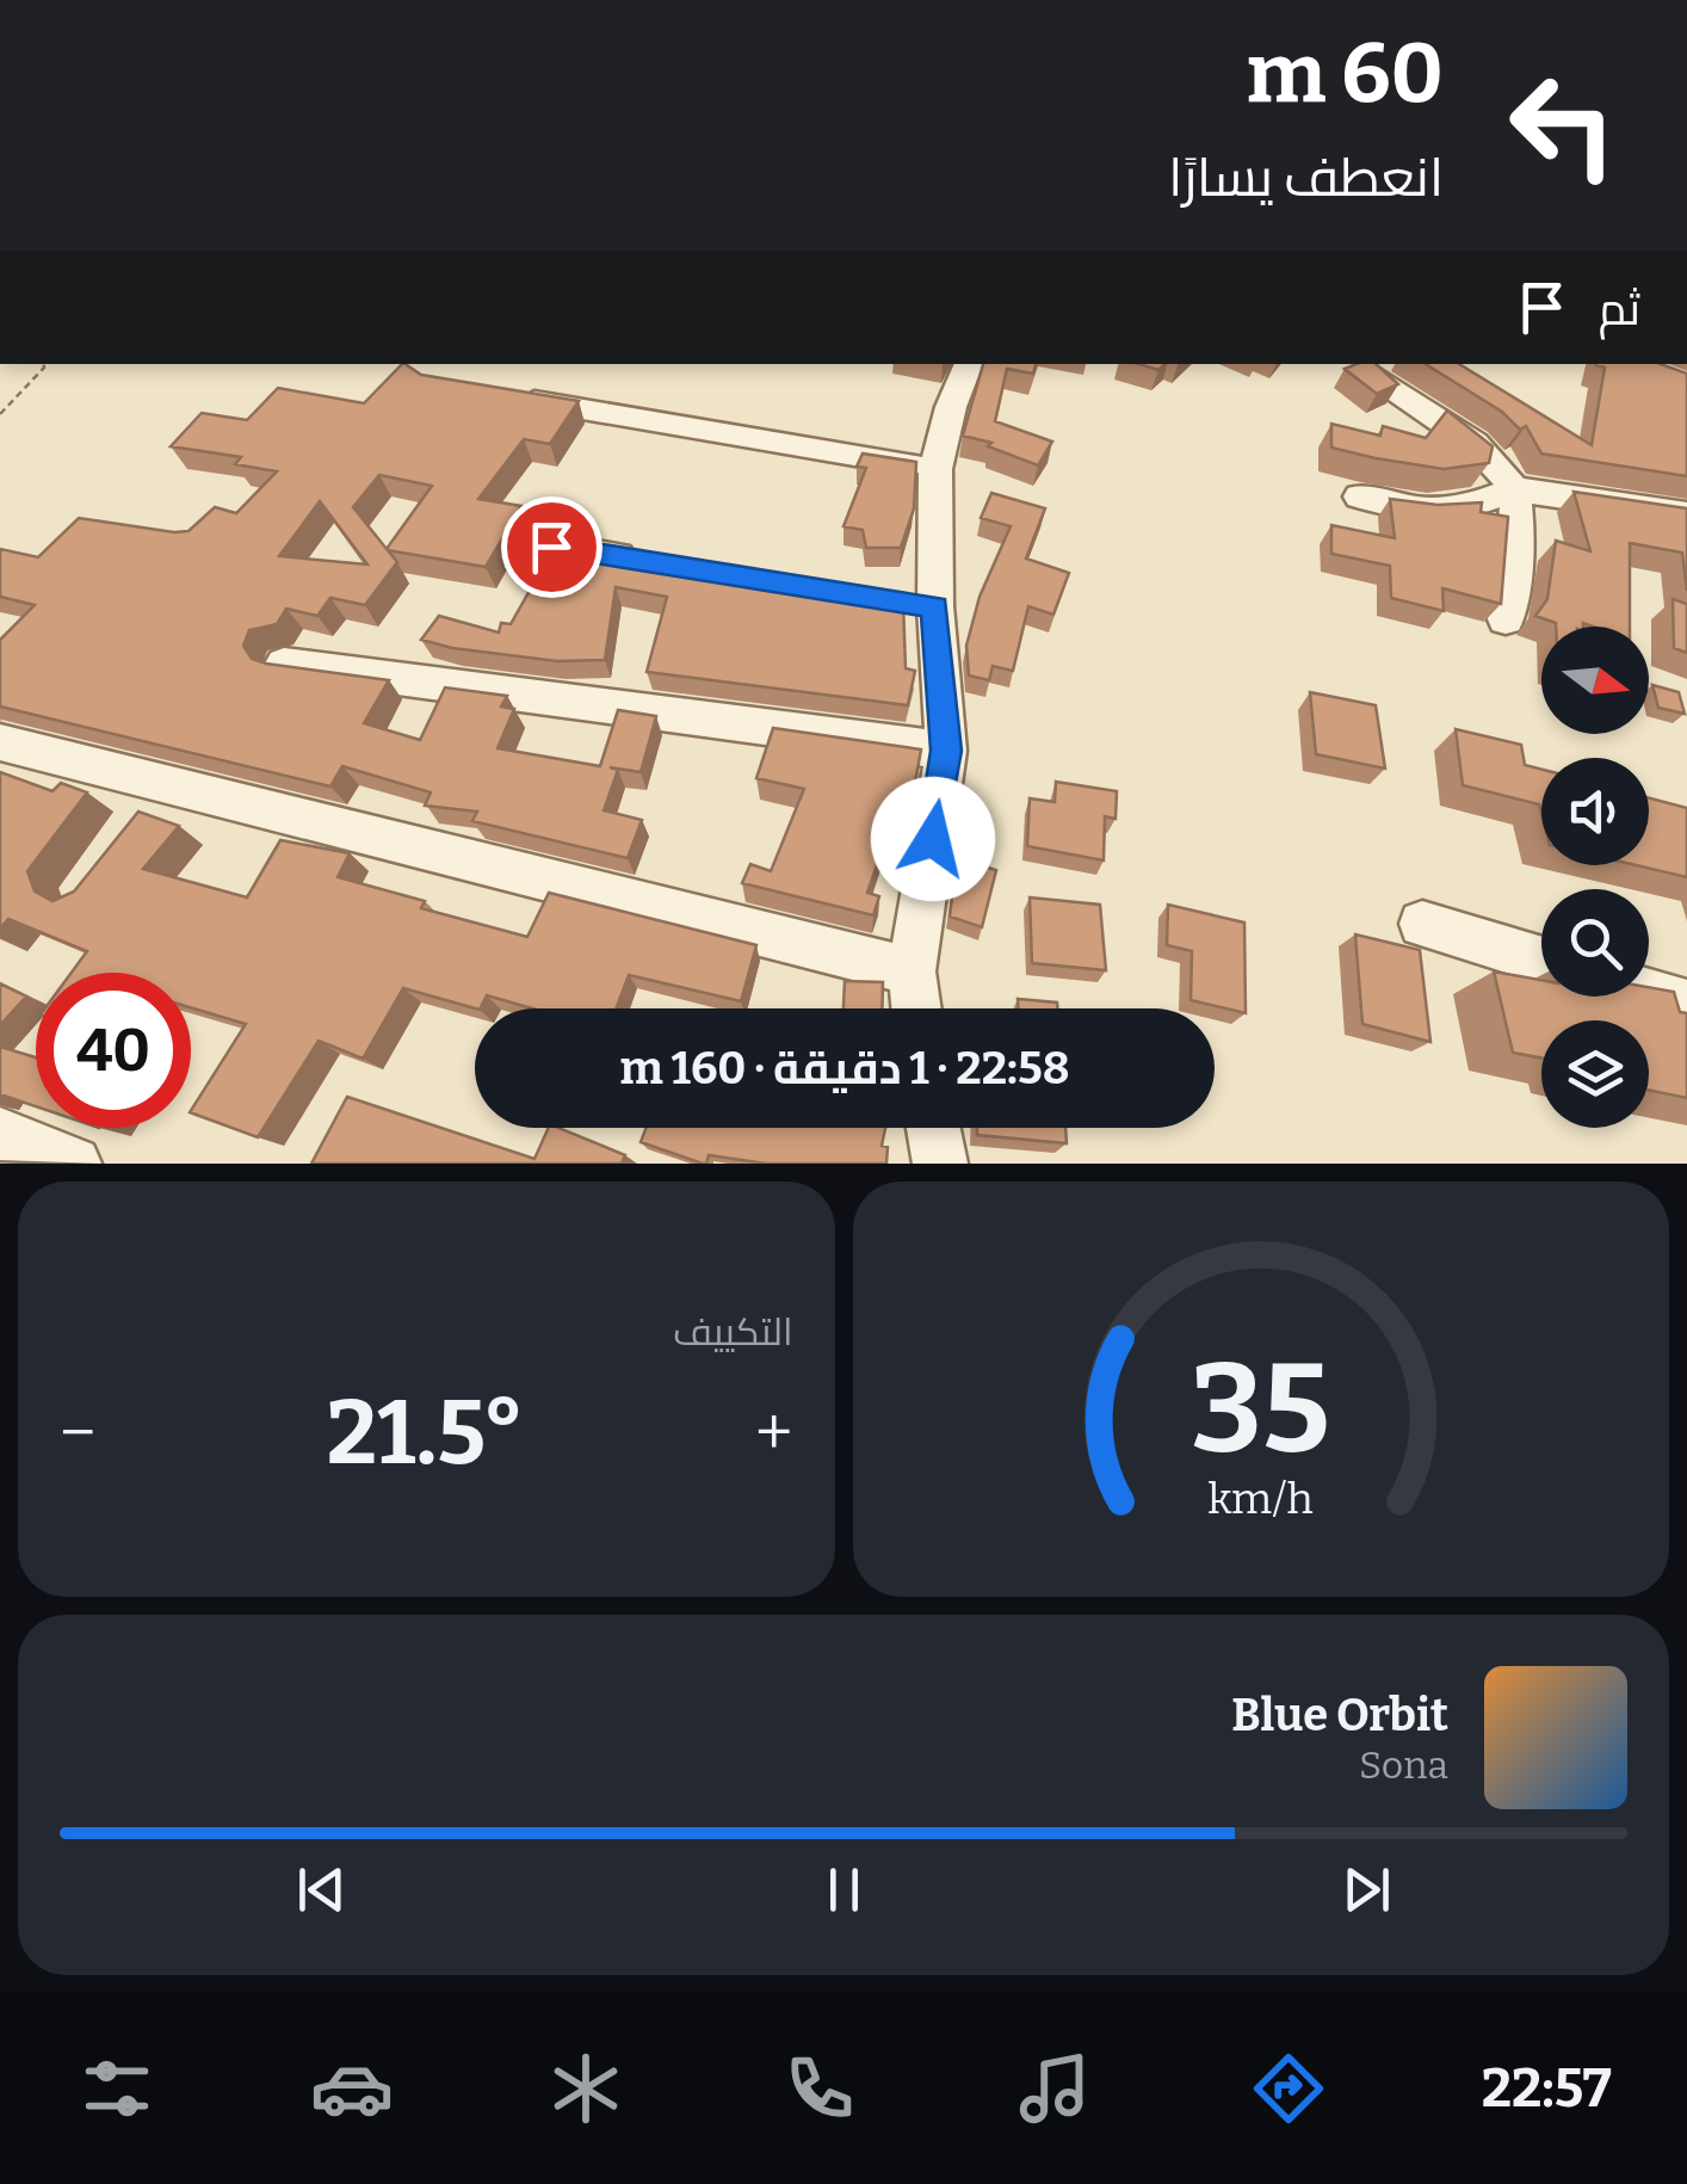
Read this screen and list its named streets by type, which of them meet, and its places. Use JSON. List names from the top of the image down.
{
  "north": "right",
  "page": {
    "turn": ["60 m", "انعطف يسارًا"],
    "then": "ثم",
    "limit": "40",
    "trip": "22:58 · 1 دقيقة · 160 m",
    "tile": "التكييف",
    "heat": ["−", "21.5°", "+"],
    "song": ["Blue Orbit", "Sona"],
    "tabs": "22:57",
    "gauge": ["35", "km/h"]
  }
}
